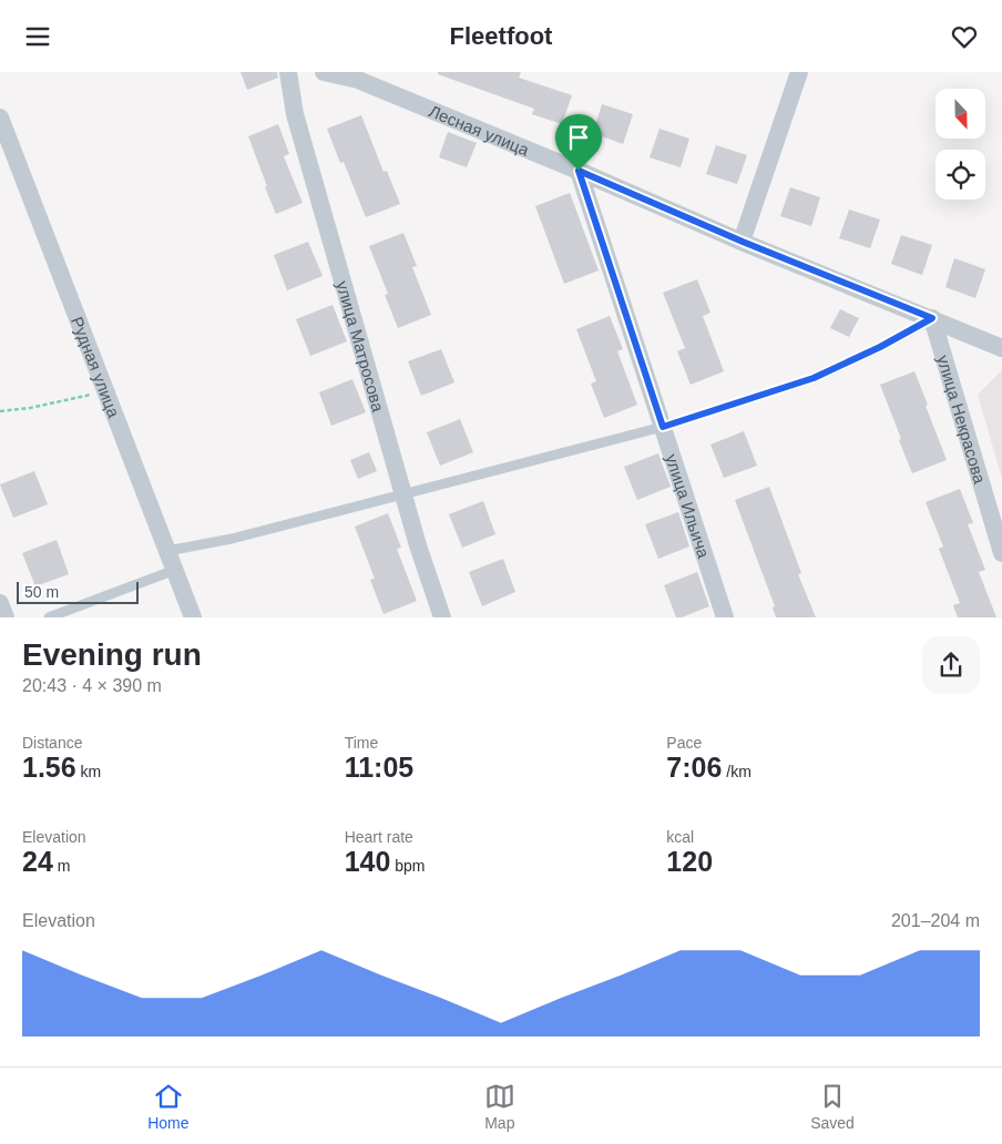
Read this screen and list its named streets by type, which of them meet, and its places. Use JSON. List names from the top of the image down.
{
  "streets": {
    "street": [
      "Лесная улица",
      "улица Матросова",
      "Рудная улица",
      "улица Некрасова",
      "улица Ильича"
    ]
  },
  "crossings": [
    ["Лесная улица", "улица Некрасова"],
    ["Лесная улица", "улица Ильича"]
  ],
  "scale_bar": "50 m",
  "north": "bottom",
  "page": {
    "header": "Fleetfoot",
    "scale": "50 m",
    "heading": ["Evening run", "20:43 · 4 × 390 m"],
    "stats": [
      ["Distance", "1.56 km"],
      ["Time", "11:05"],
      ["Pace", "7:06 /km"],
      ["Elevation", "24 m"],
      ["Heart rate", "140 bpm"],
      ["kcal", "120"]
    ],
    "chart": ["Elevation", "201–204 m"],
    "tabs": ["Home", "Map", "Saved"]
  }
}
